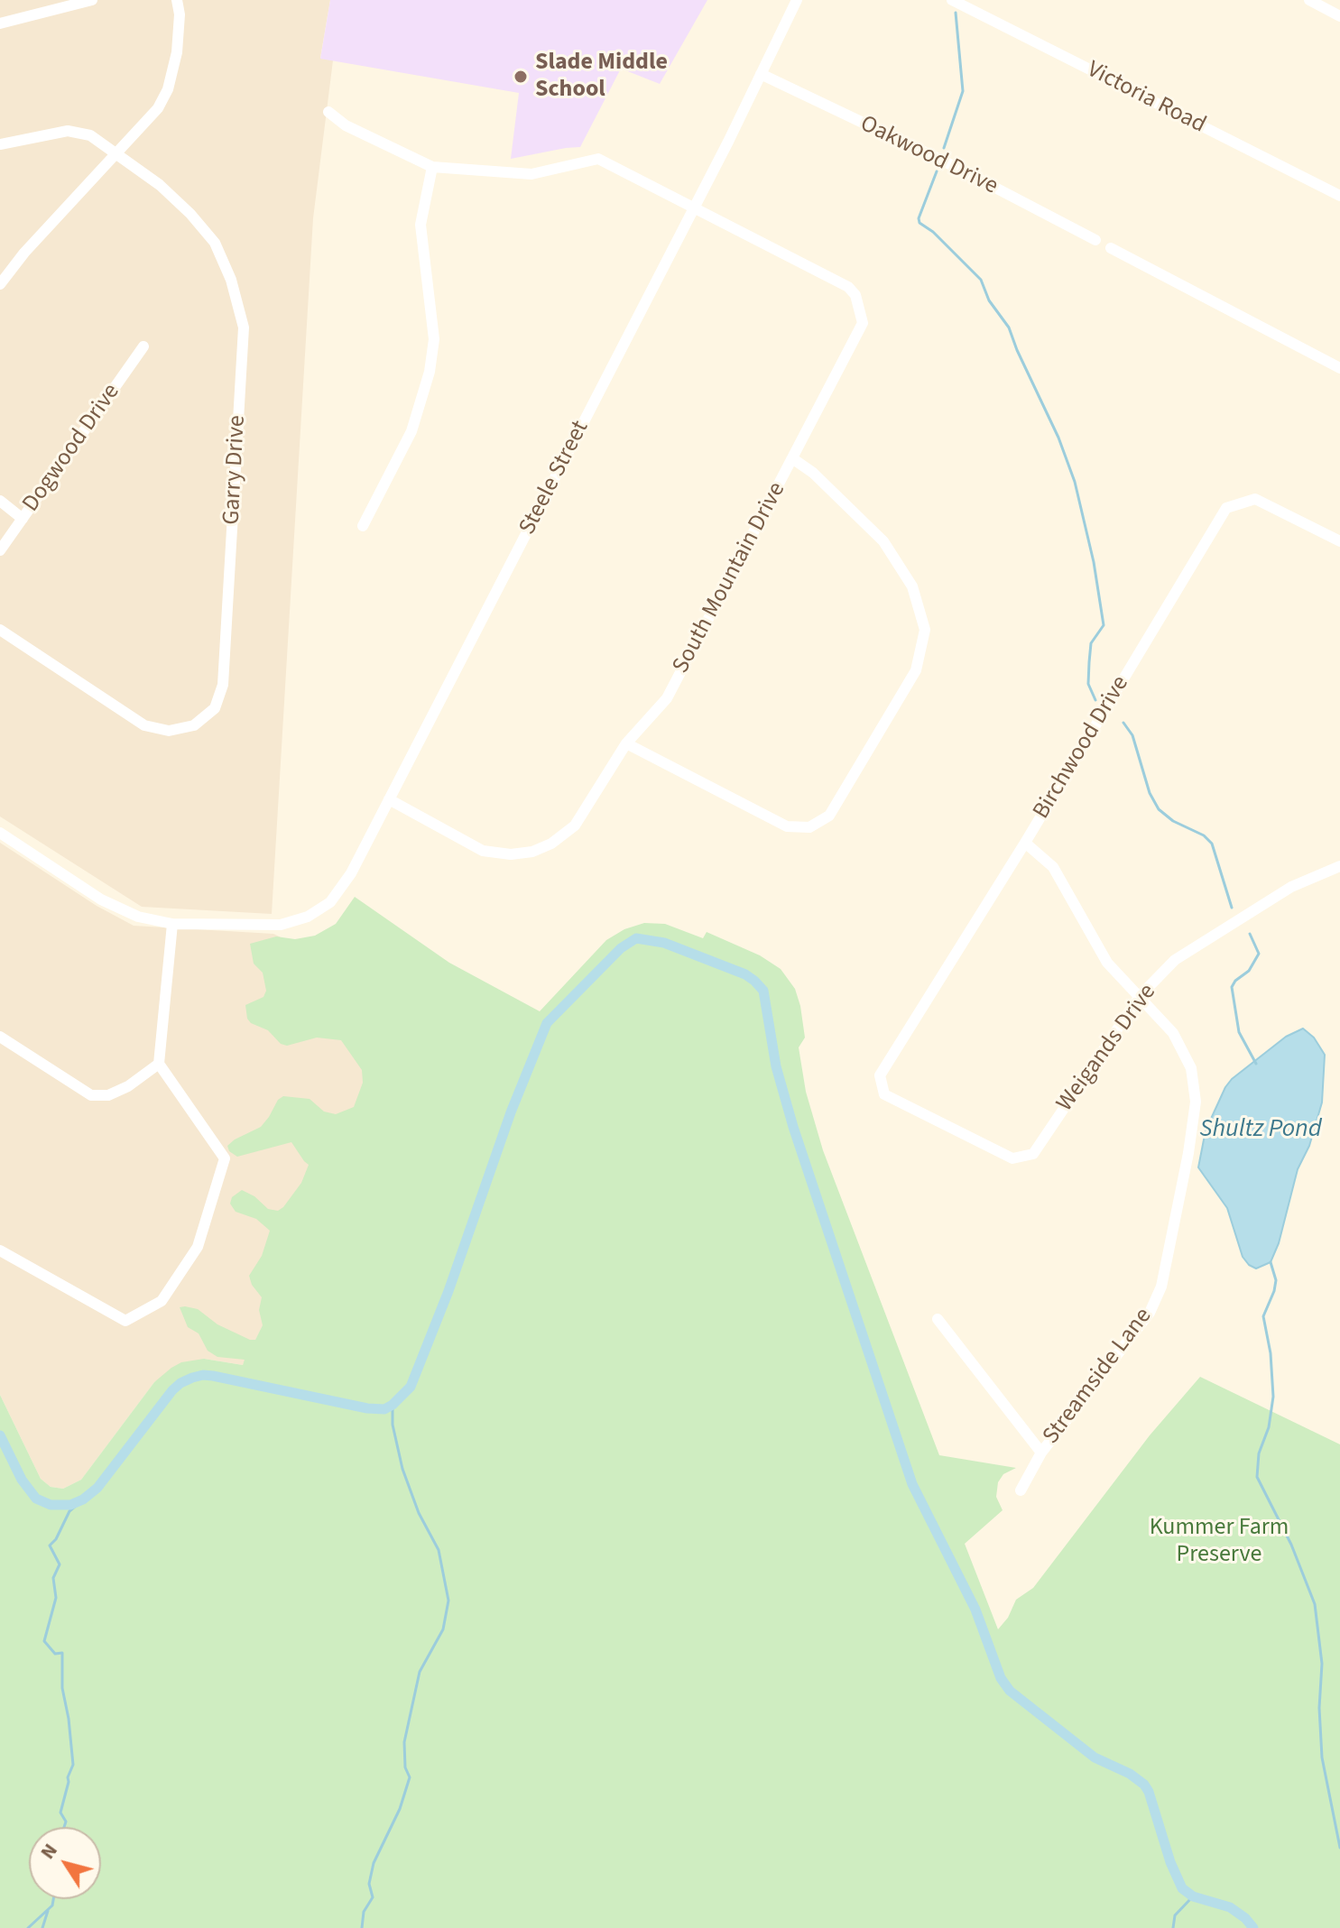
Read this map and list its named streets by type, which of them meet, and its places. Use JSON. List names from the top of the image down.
{
  "streets": {
    "street": [
      "Victoria Road",
      "Oakwood Drive",
      "Dogwood Drive",
      "Garry Drive",
      "Steele Street",
      "South Mountain Drive",
      "Birchwood Drive",
      "Weigands Drive",
      "Streamside Lane"
    ]
  },
  "crossings": [
    ["Oakwood Drive", "Steele Street"],
    ["Steele Street", "South Mountain Drive"],
    ["Birchwood Drive", "Weigands Drive"],
    ["Birchwood Drive", "Streamside Lane"],
    ["Weigands Drive", "Streamside Lane"]
  ],
  "water": ["Shultz Pond"],
  "parks": ["Kummer Farm Preserve"],
  "places": ["Slade Middle School"],
  "north": "top left"
}
